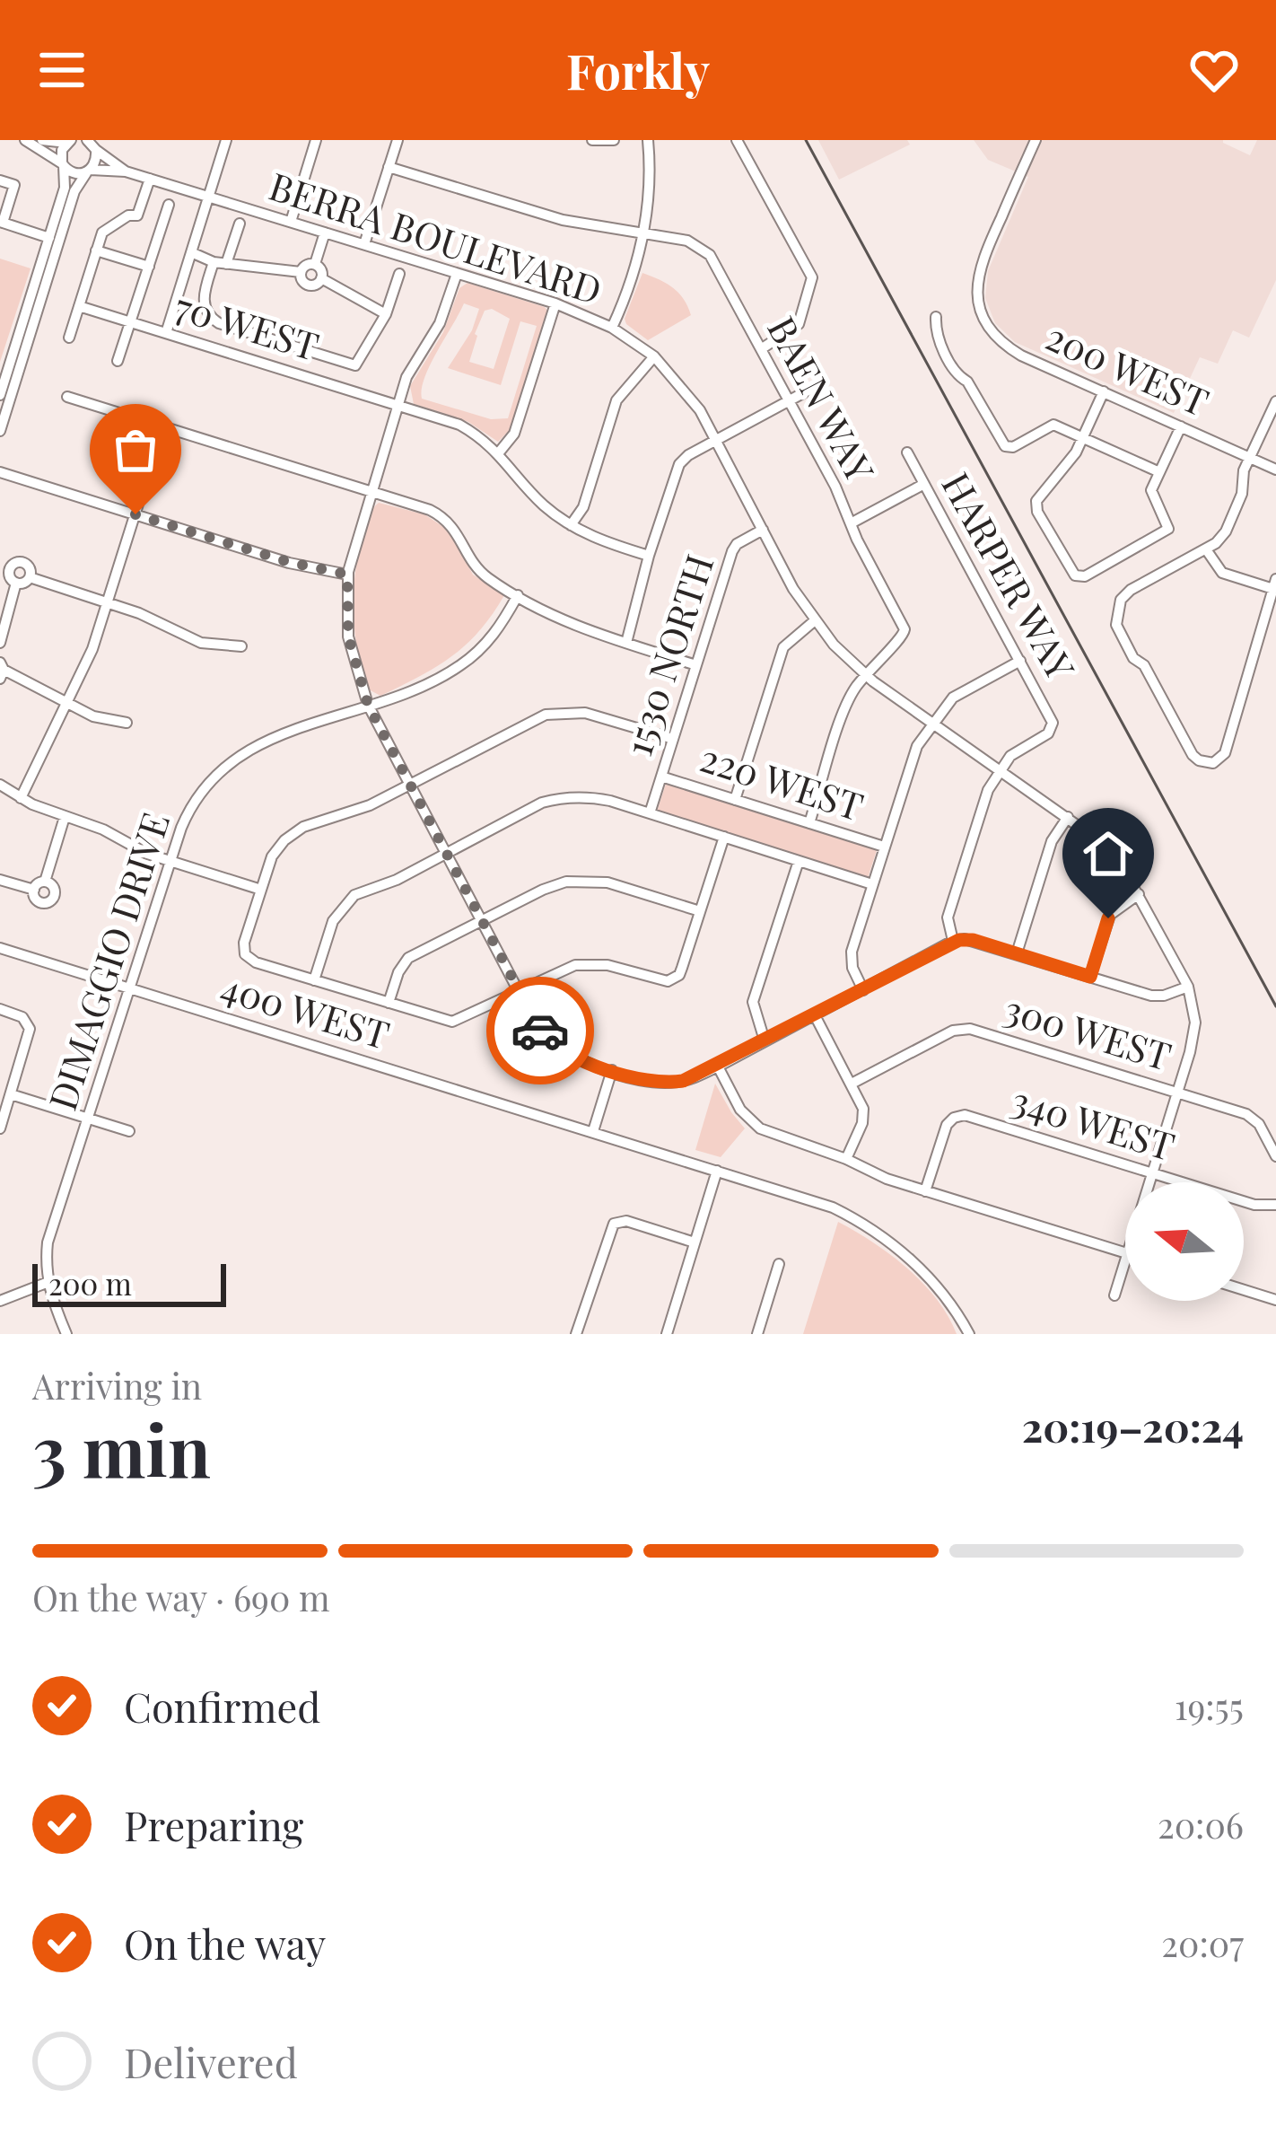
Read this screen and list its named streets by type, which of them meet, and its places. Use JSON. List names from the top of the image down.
{
  "streets": {
    "street": [
      "BERRA BOULEVARD",
      "70 WEST",
      "200 WEST",
      "BAEN WAY",
      "HARPER WAY",
      "1530 NORTH",
      "220 WEST",
      "DIMAGGIO DRIVE",
      "400 WEST",
      "300 WEST",
      "340 WEST"
    ]
  },
  "crossings": [
    ["BERRA BOULEVARD", "BAEN WAY"],
    ["BERRA BOULEVARD", "HARPER WAY"],
    ["BERRA BOULEVARD", "1530 NORTH"],
    ["BERRA BOULEVARD", "300 WEST"],
    ["BERRA BOULEVARD", "340 WEST"],
    ["1530 NORTH", "220 WEST"],
    ["DIMAGGIO DRIVE", "400 WEST"]
  ],
  "scale_bar": "200 m",
  "north": "left",
  "page": {
    "header": "Forkly",
    "scale": "200 m",
    "heading": ["3 min", "Arriving in", "20:19–20:24"],
    "bar": "On the way · 690 m",
    "list": [
      ["Confirmed", "19:55"],
      ["Preparing", "20:06"],
      ["On the way", "20:07"],
      "Delivered"
    ]
  }
}
